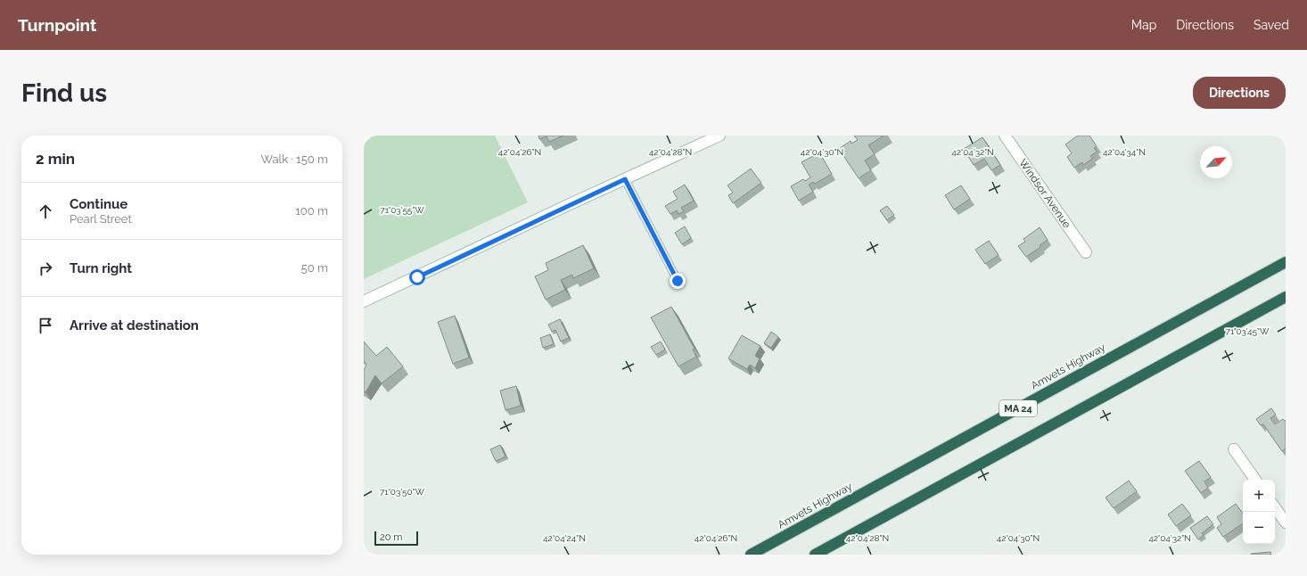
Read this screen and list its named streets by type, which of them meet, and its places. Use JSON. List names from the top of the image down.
{
  "streets": {
    "highway": ["Amvets Highway", "MA 24"],
    "street": ["Windsor Avenue"]
  },
  "scale_bar": "20 m",
  "north": "top right",
  "page": {
    "header": "Turnpoint",
    "nav": ["Map", "Directions", "Saved"],
    "buttons": "Directions",
    "title": "Find us",
    "heading": ["2 min", "Walk · 150 m"],
    "list": [
      ["Continue", "Pearl Street", "100 m"],
      ["Turn right", "50 m"],
      "Arrive at destination"
    ],
    "map_buttons": ["+", "−"],
    "scale": "20 m"
  },
  "coordinates": [
    "42°04'26\"N",
    "42°04'28\"N",
    "42°04'30\"N",
    "42°04'32\"N",
    "42°04'34\"N",
    "71°03'55\"W",
    "71°03'45\"W",
    "71°03'50\"W",
    "42°04'24\"N"
  ]
}
